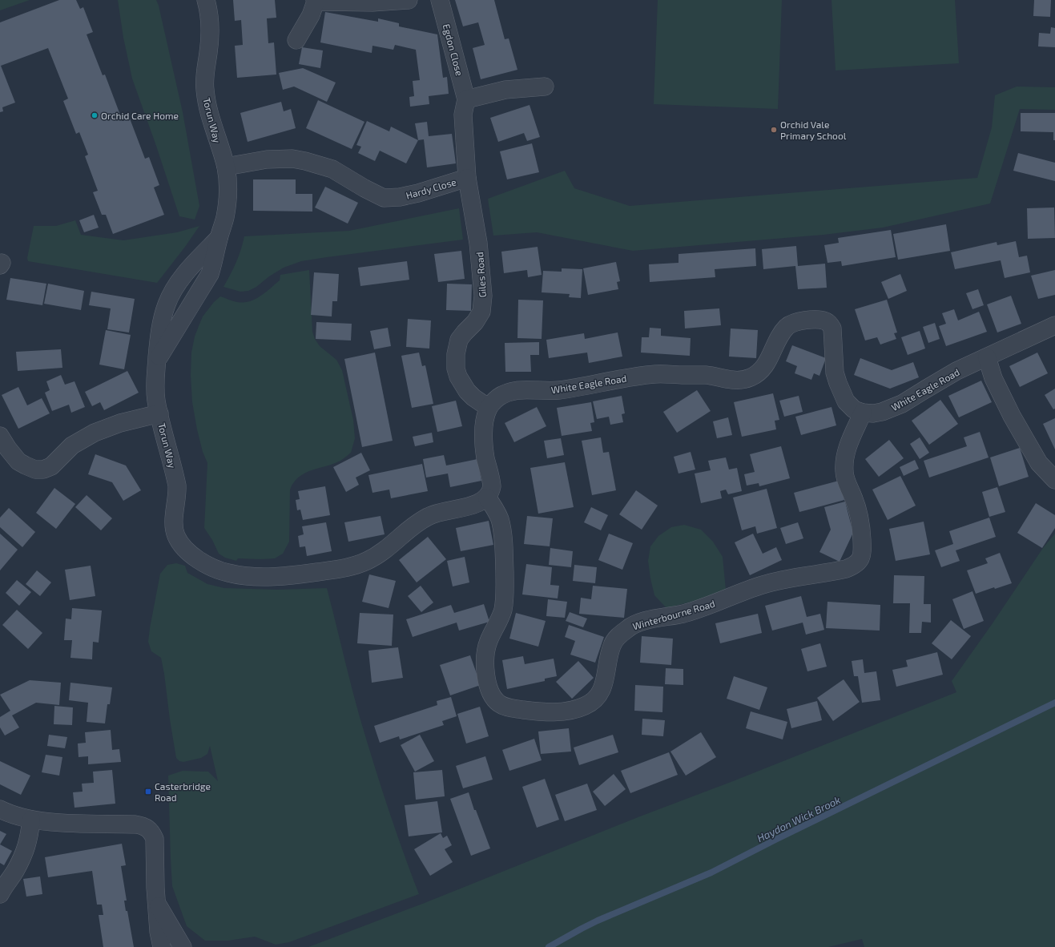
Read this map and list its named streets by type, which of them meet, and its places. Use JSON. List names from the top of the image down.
{
  "streets": {
    "street": [
      "Egdon Close",
      "Torun Way",
      "Hardy Close",
      "Giles Road",
      "White Eagle Road",
      "Winterbourne Road"
    ]
  },
  "crossings": [
    ["Egdon Close", "Hardy Close"],
    ["Torun Way", "Hardy Close"],
    ["Torun Way", "White Eagle Road"],
    ["Torun Way", "Winterbourne Road"],
    ["Hardy Close", "Giles Road"],
    ["Giles Road", "White Eagle Road"],
    ["White Eagle Road", "Winterbourne Road"]
  ],
  "water": ["Haydon Wick Brook"],
  "places": {
    "other": ["Orchid Care Home", "Orchid Vale Primary School"],
    "transit": ["Casterbridge Road"]
  }
}
